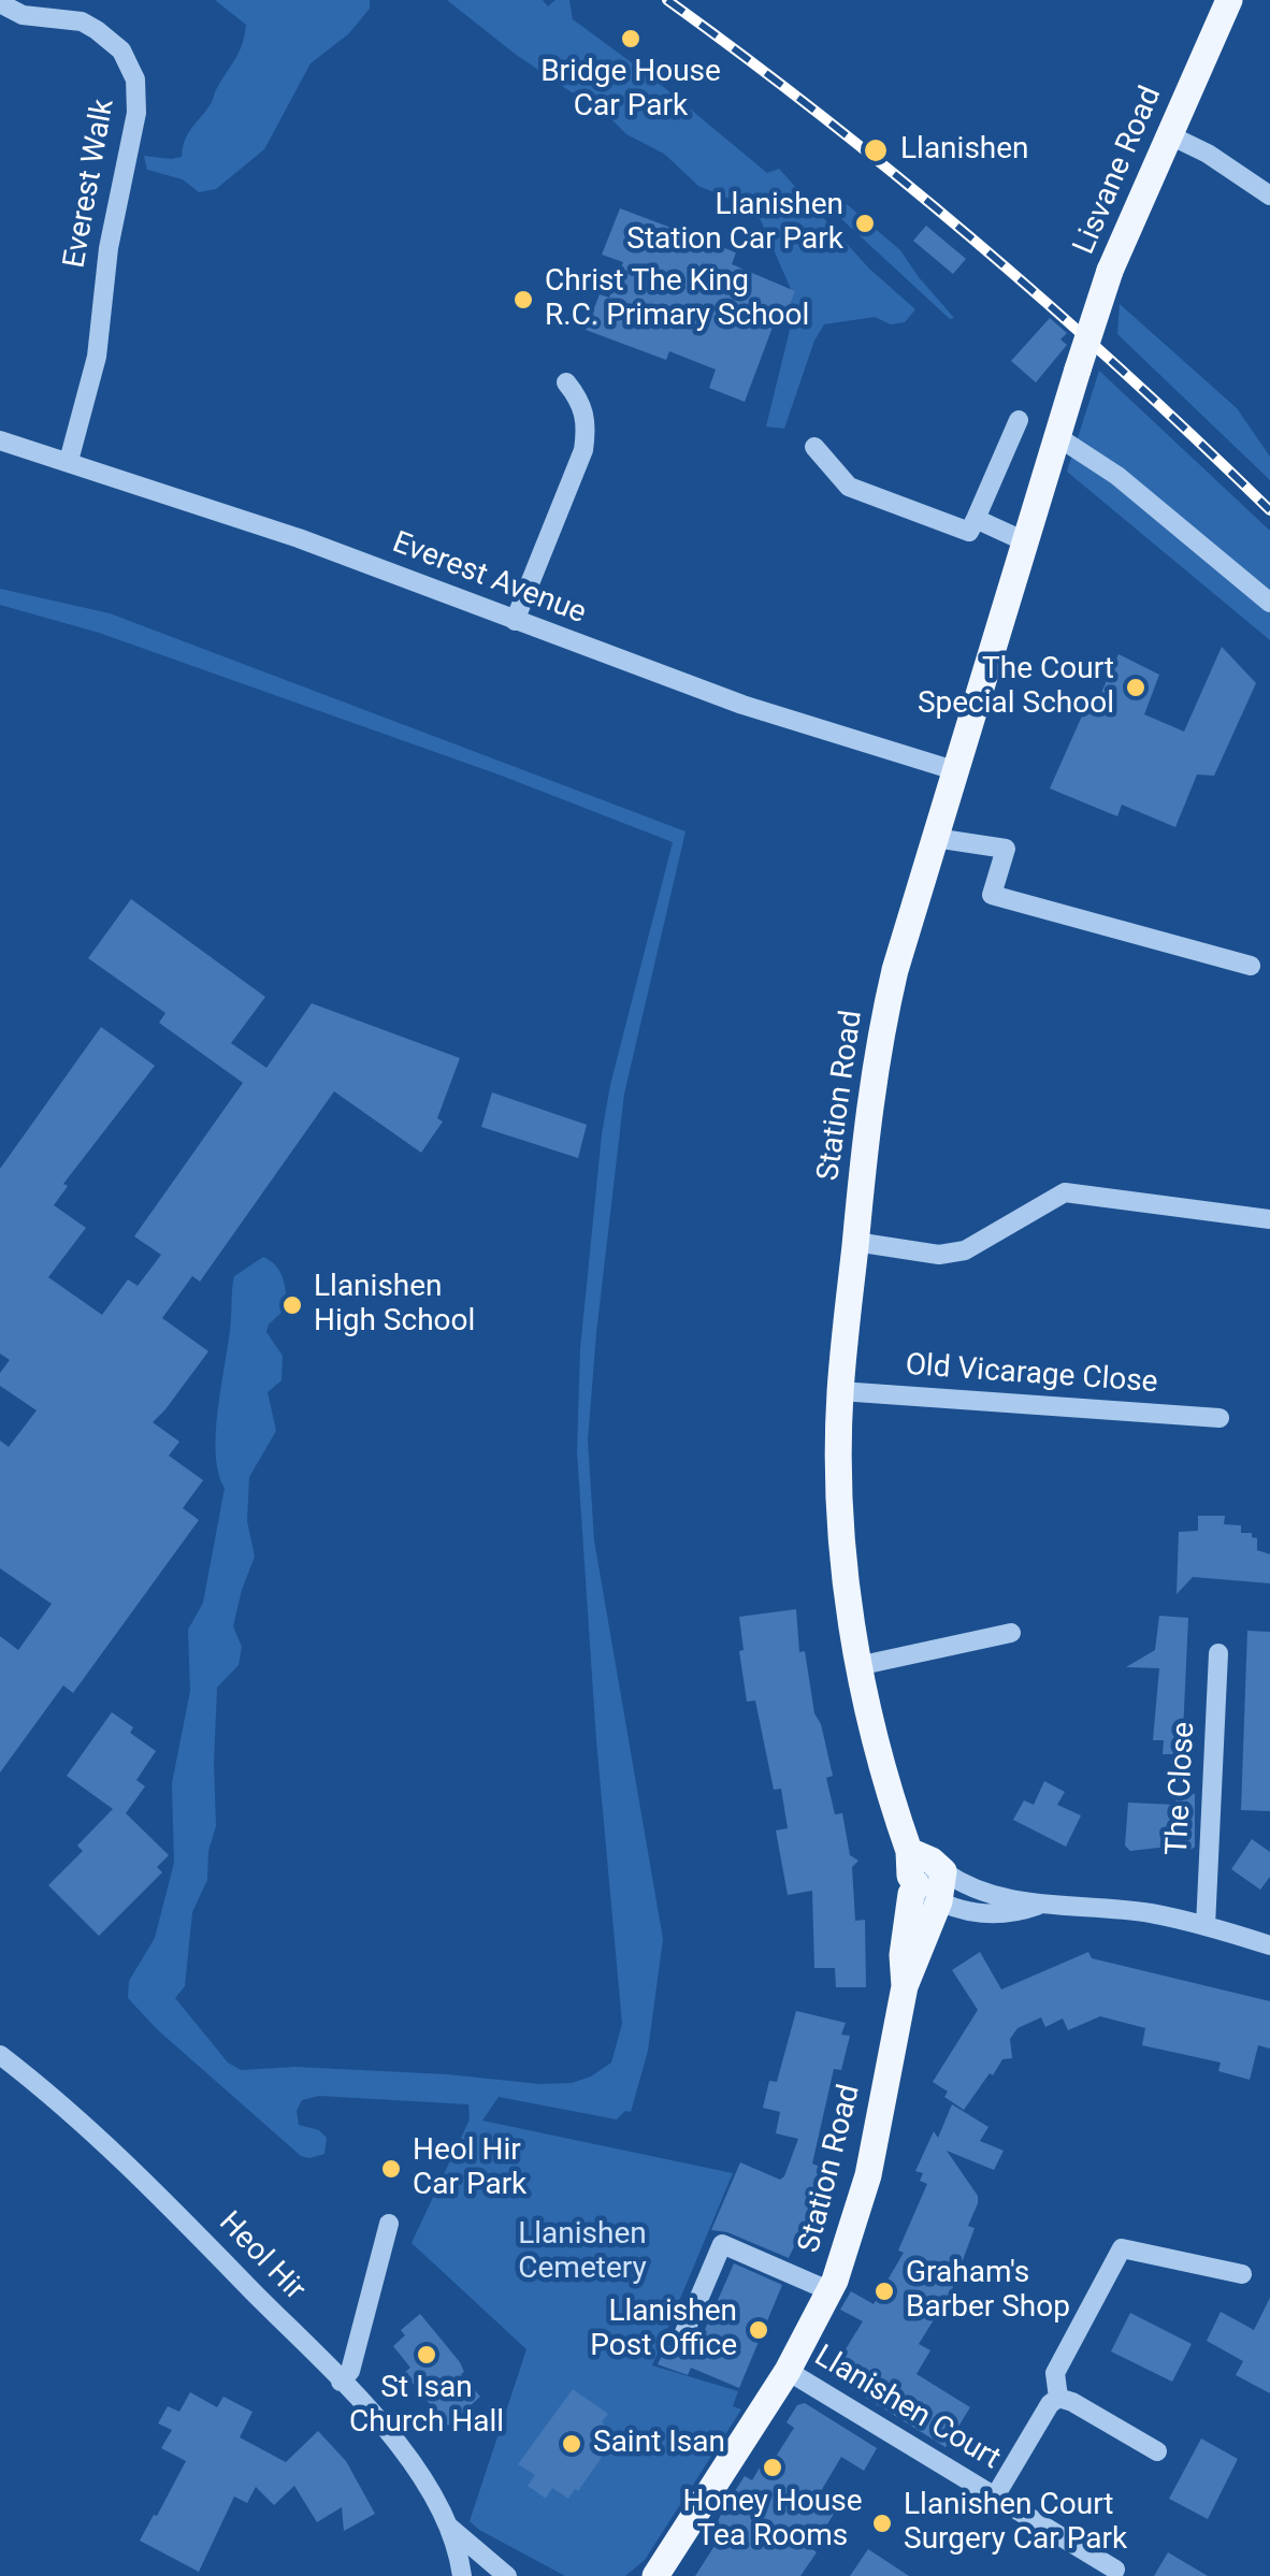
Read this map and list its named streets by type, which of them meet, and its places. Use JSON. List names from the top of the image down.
{
  "streets": {
    "main road": ["Lisvane Road", "Station Road"],
    "street": [
      "Everest Walk",
      "Everest Avenue",
      "Old Vicarage Close",
      "The Close",
      "Heol Hir",
      "Llanishen Court"
    ]
  },
  "crossings": [
    ["Lisvane Road", "Station Road"],
    ["Everest Walk", "Everest Avenue"],
    ["Everest Avenue", "Station Road"],
    ["Station Road", "Old Vicarage Close"],
    ["Station Road", "Llanishen Court"]
  ],
  "parks": ["Llanishen Cemetery"],
  "places": [
    "Bridge House Car Park",
    "Llanishen",
    "Llanishen Station Car Park",
    "Christ The King R.C. Primary School",
    "The Court Special School",
    "Llanishen High School",
    "Heol Hir Car Park",
    "Graham's Barber Shop",
    "Llanishen Post Office",
    "St Isan Church Hall",
    "Saint Isan",
    "Honey House Tea Rooms",
    "Llanishen Court Surgery Car Park"
  ]
}
